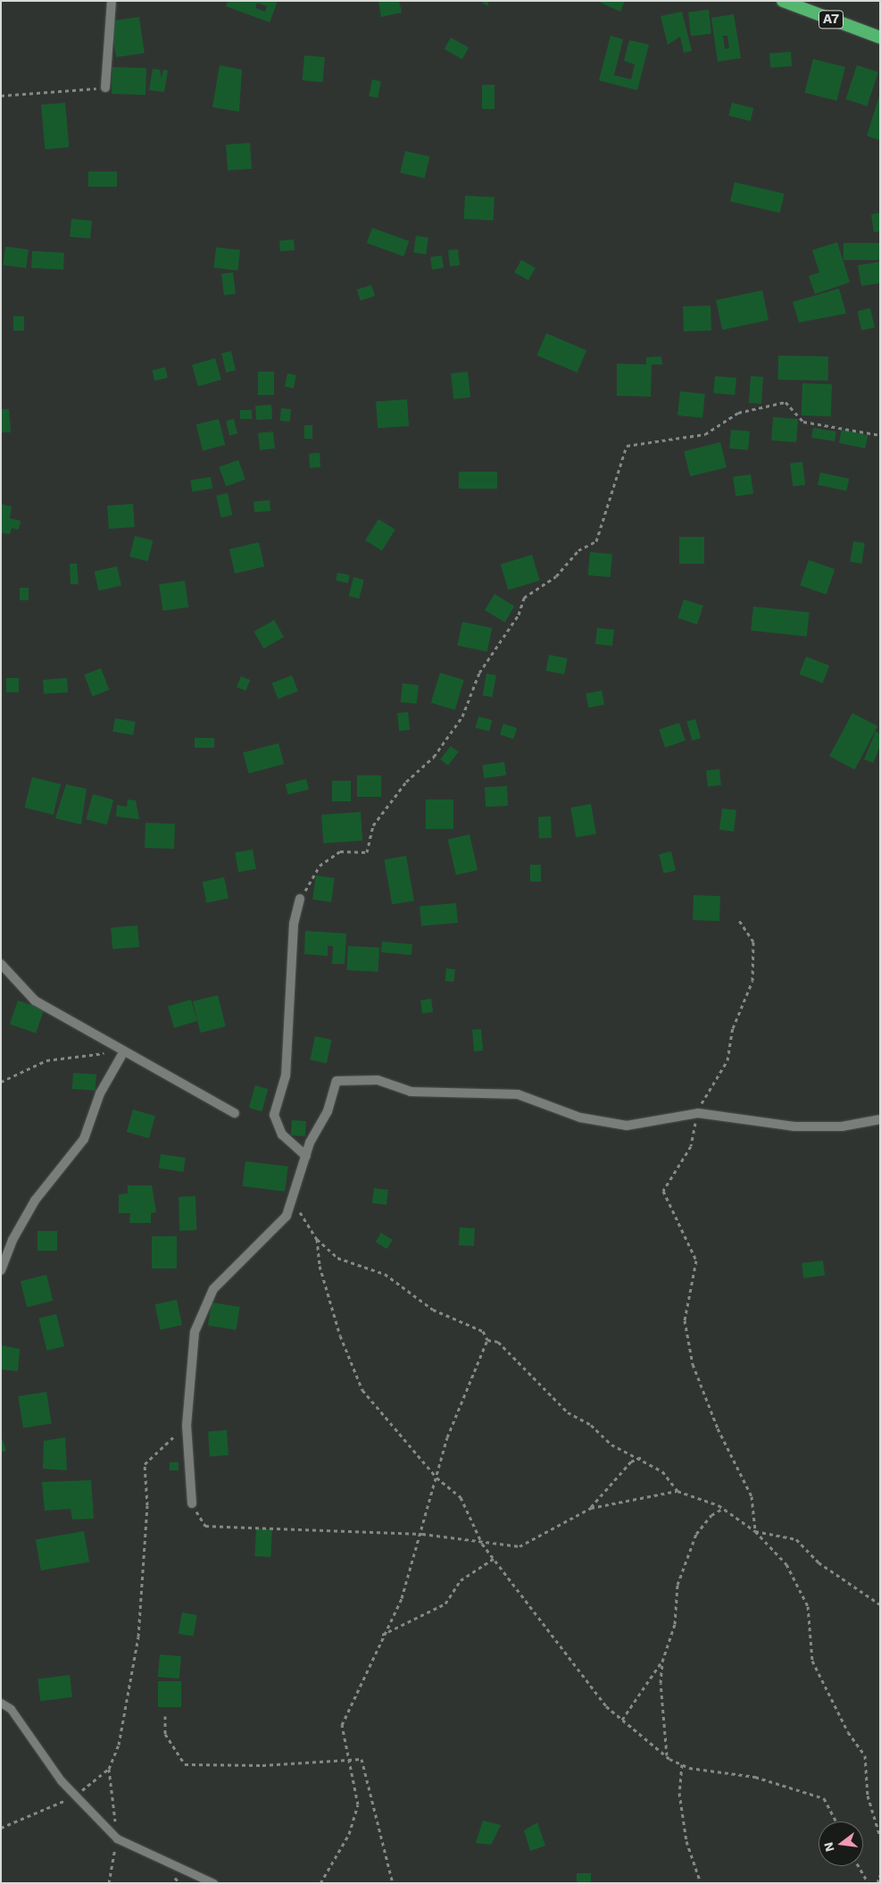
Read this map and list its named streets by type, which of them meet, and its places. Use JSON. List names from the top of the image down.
{
  "streets": {
    "highway": ["A7"]
  },
  "north": "left"
}
